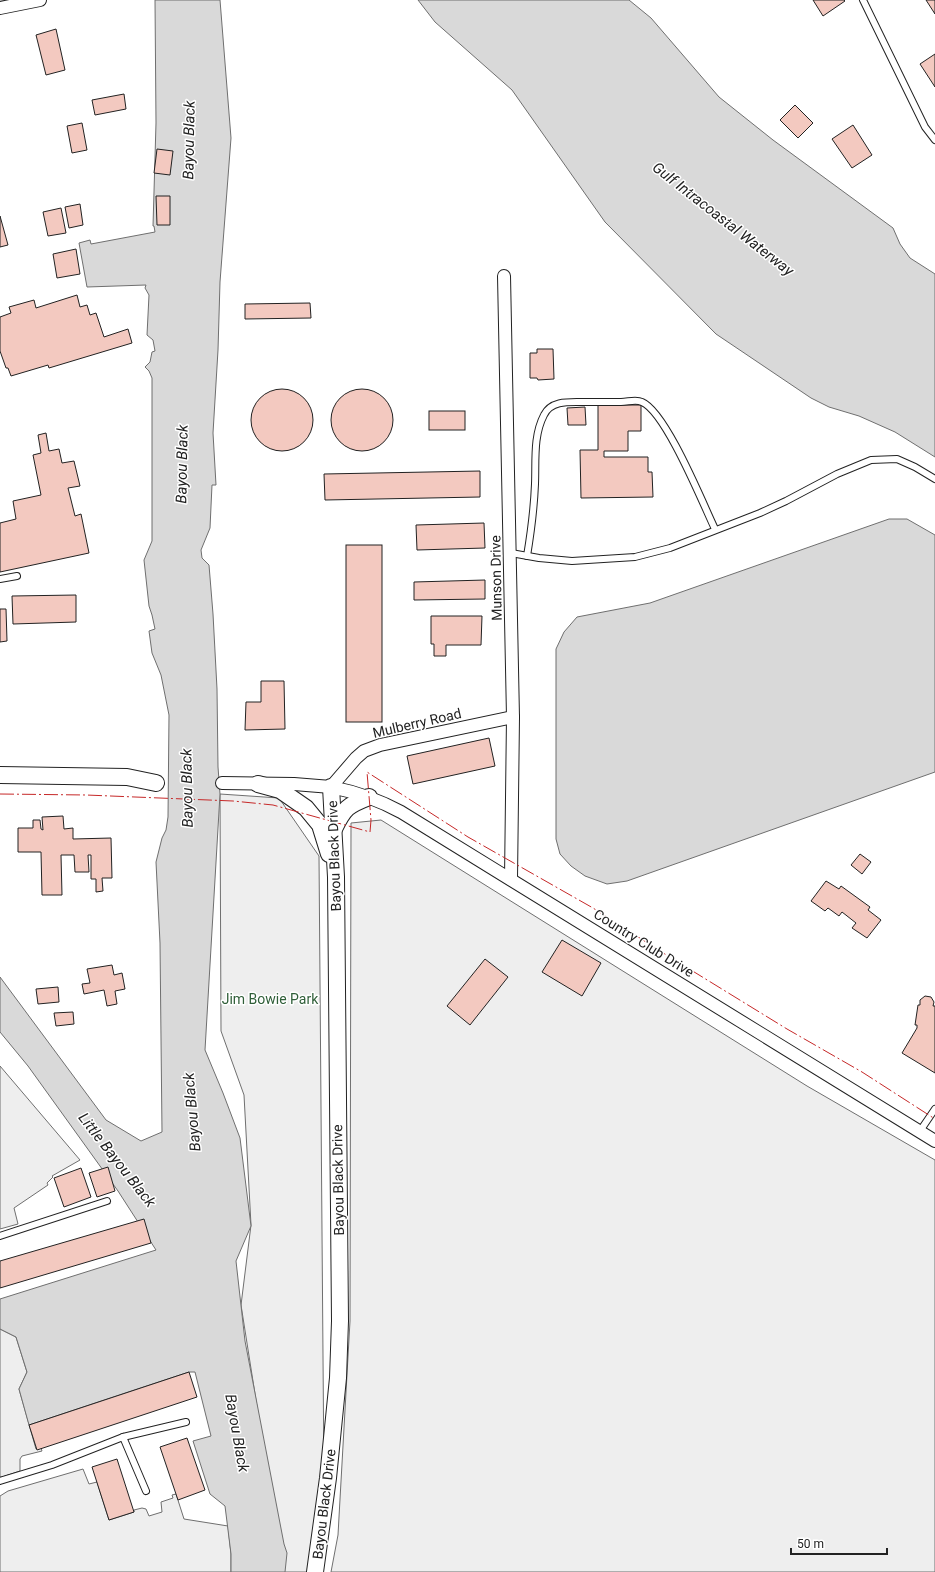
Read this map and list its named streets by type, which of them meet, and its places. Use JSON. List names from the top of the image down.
{
  "streets": {
    "street": [
      "Munson Drive",
      "Mulberry Road",
      "Bayou Black Drive",
      "Country Club Drive"
    ]
  },
  "crossings": [
    ["Munson Drive", "Mulberry Road"],
    ["Munson Drive", "Country Club Drive"],
    ["Mulberry Road", "Bayou Black Drive"],
    ["Mulberry Road", "Country Club Drive"],
    ["Bayou Black Drive", "Country Club Drive"]
  ],
  "water": ["Bayou Black", "Gulf Intracoastal Waterway", "Little Bayou Black"],
  "parks": ["Jim Bowie Park"],
  "scale_bar": "50 m"
}
